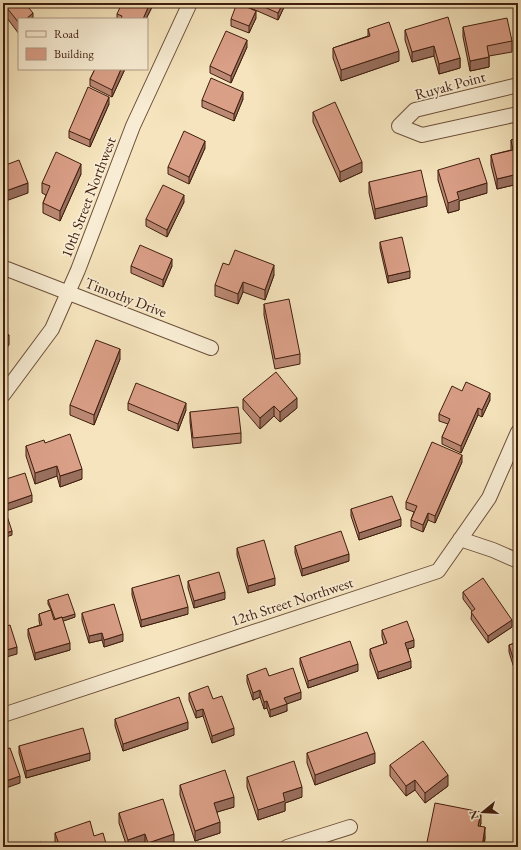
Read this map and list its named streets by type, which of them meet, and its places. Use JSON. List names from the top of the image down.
{
  "streets": {
    "street": [
      "Ruyak Point",
      "10th Street Northwest",
      "Timothy Drive",
      "12th Street Northwest"
    ]
  },
  "crossings": [
    ["10th Street Northwest", "Timothy Drive"]
  ],
  "legend": ["Road", "Building"],
  "north": "left"
}
